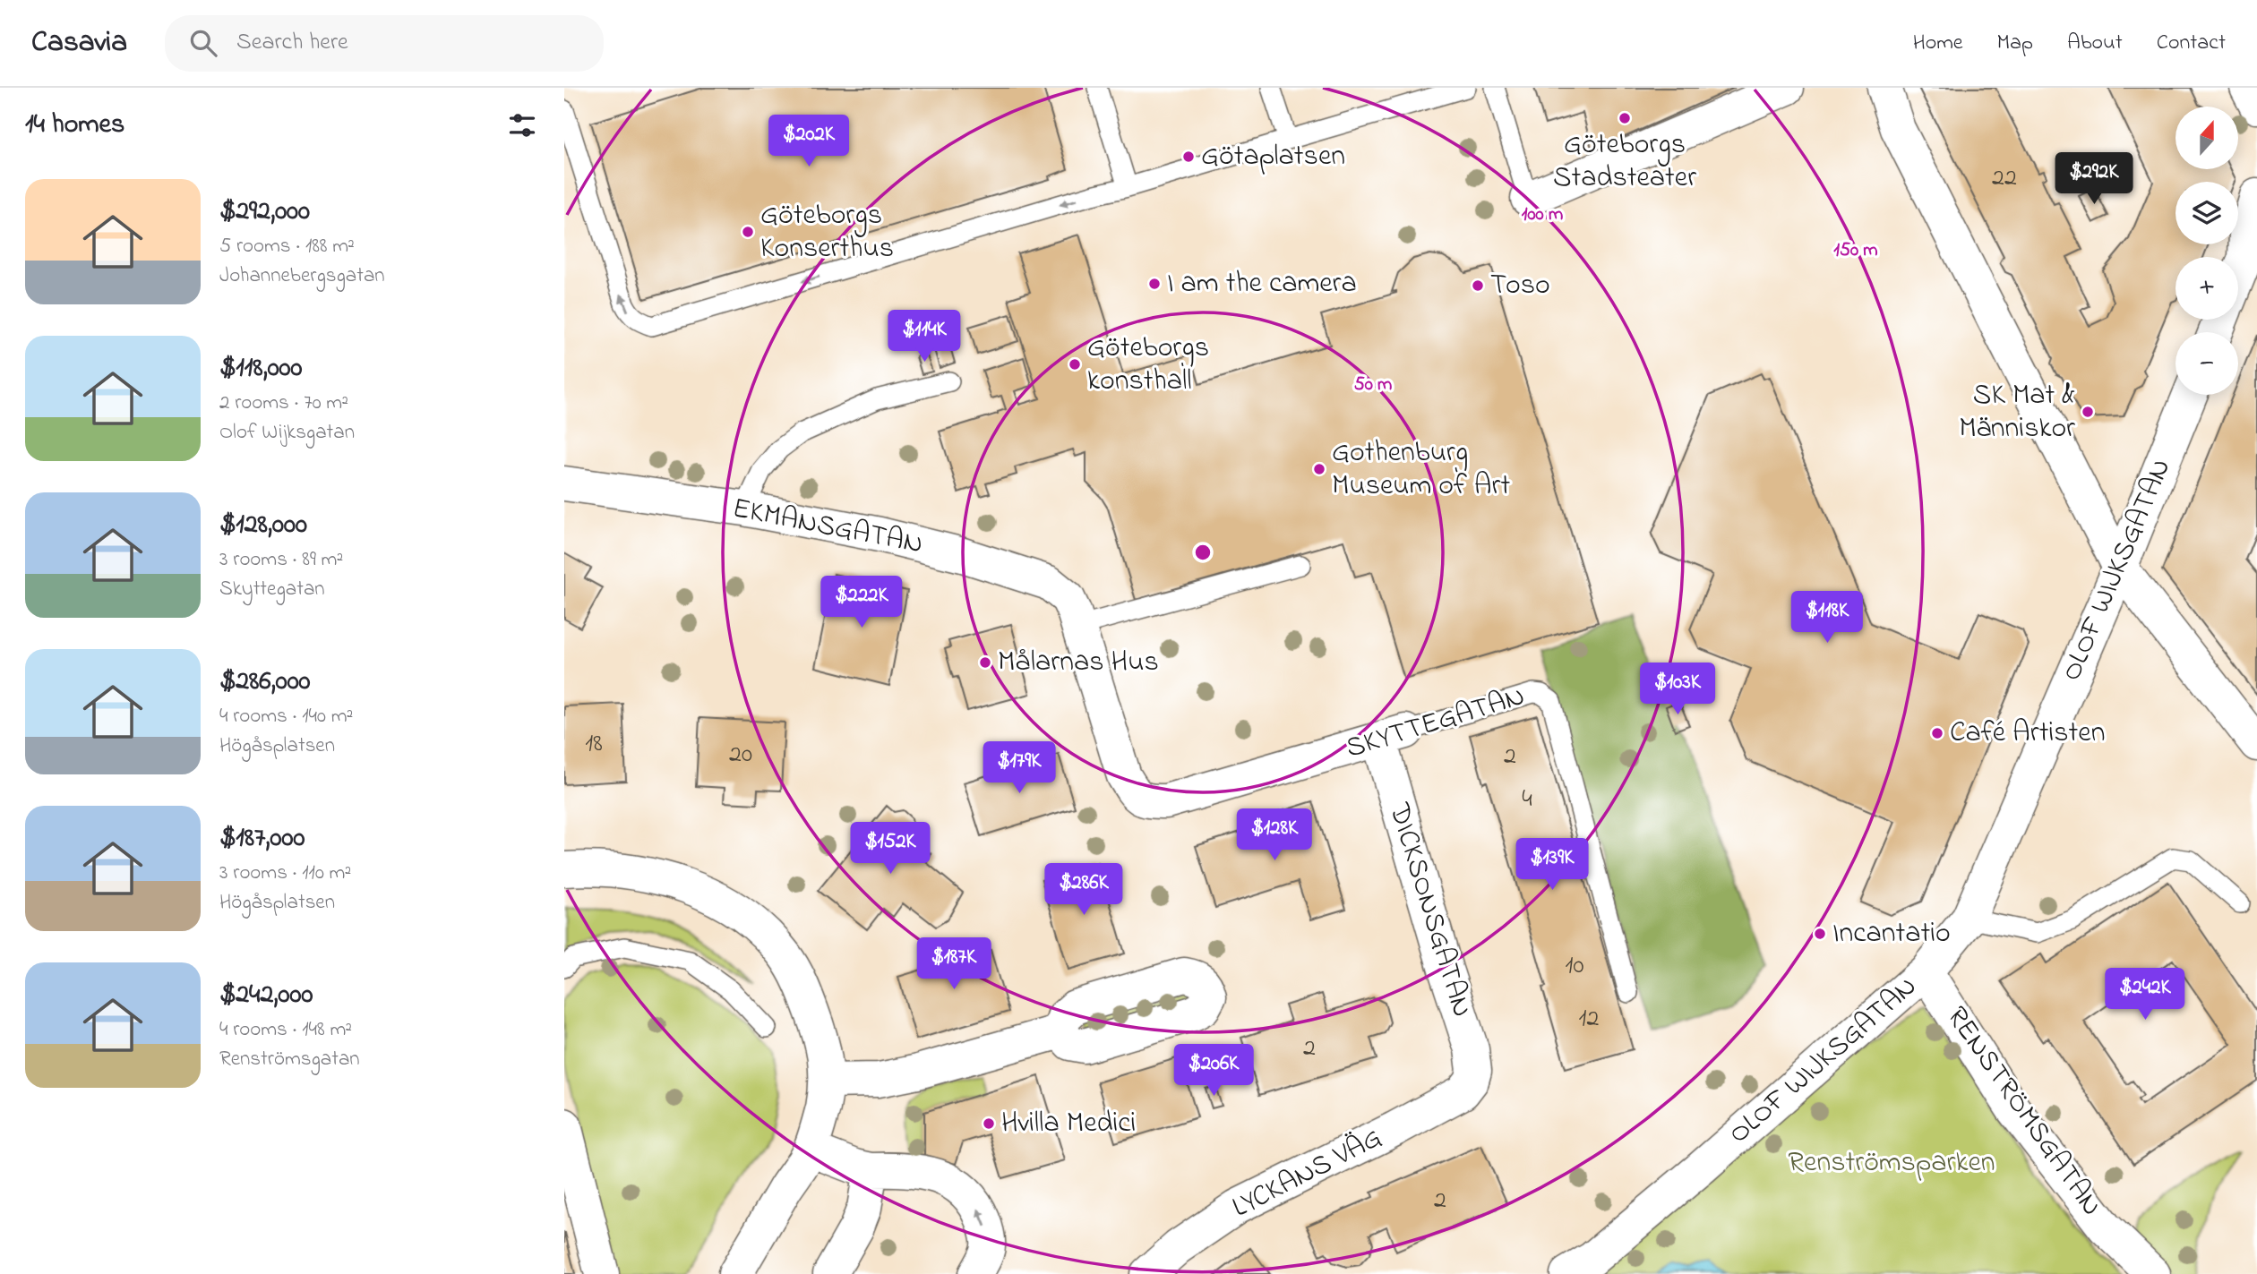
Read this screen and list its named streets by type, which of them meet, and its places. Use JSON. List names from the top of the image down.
{
  "streets": {
    "street": [
      "EKMANSGATAN",
      "OLOF WIJKSGATAN",
      "SKYTTEGATAN",
      "DICKSONSGATAN",
      "RENSTRÖMSGATAN",
      "LYCKANS VÄG"
    ]
  },
  "crossings": [
    ["EKMANSGATAN", "SKYTTEGATAN"],
    ["OLOF WIJKSGATAN", "RENSTRÖMSGATAN"],
    ["SKYTTEGATAN", "DICKSONSGATAN"],
    ["DICKSONSGATAN", "LYCKANS VÄG"]
  ],
  "parks": ["Renströmsparken"],
  "places": [
    "Göteborgs Stadsteater",
    "Götaplatsen",
    "Göteborgs Konserthus",
    "I am the camera",
    "Toso",
    "Göteborgs konsthall",
    "SK Mat & Människor",
    "Gothenburg Museum of Art",
    "Målarnas Hus",
    "Café Artisten",
    "Incantatio",
    "Hvilla Medici"
  ],
  "house_numbers": [
    "22",
    "18",
    "20",
    "2",
    "4",
    "10",
    "12",
    "2",
    "2"
  ],
  "north": "top",
  "page": {
    "header": "Casavia",
    "search": "Search here",
    "nav": [
      "Home",
      "Map",
      "About",
      "Contact"
    ],
    "heading": "14 homes",
    "map_buttons": ["+", "−"],
    "price": [
      "$202K",
      "$292K",
      "$114K",
      "$222K",
      "$118K",
      "$103K",
      "$179K",
      "$128K",
      "$152K",
      "$139K",
      "$286K",
      "$187K",
      "$242K",
      "$206K"
    ],
    "list": [
      {
        "name": "$292,000",
        "note": "5 rooms · 188 m² · Johannebergsgatan"
      },
      {
        "name": "$118,000",
        "note": "2 rooms · 70 m² · Olof Wijksgatan"
      },
      {
        "name": "$128,000",
        "note": "3 rooms · 89 m² · Skyttegatan"
      },
      {
        "name": "$286,000",
        "note": "4 rooms · 140 m² · Högåsplatsen"
      },
      {
        "name": "$187,000",
        "note": "3 rooms · 110 m² · Högåsplatsen"
      },
      {
        "name": "$242,000",
        "note": "4 rooms · 148 m² · Renströmsgatan"
      }
    ]
  },
  "rings": ["100 m", "150 m", "50 m"]
}
